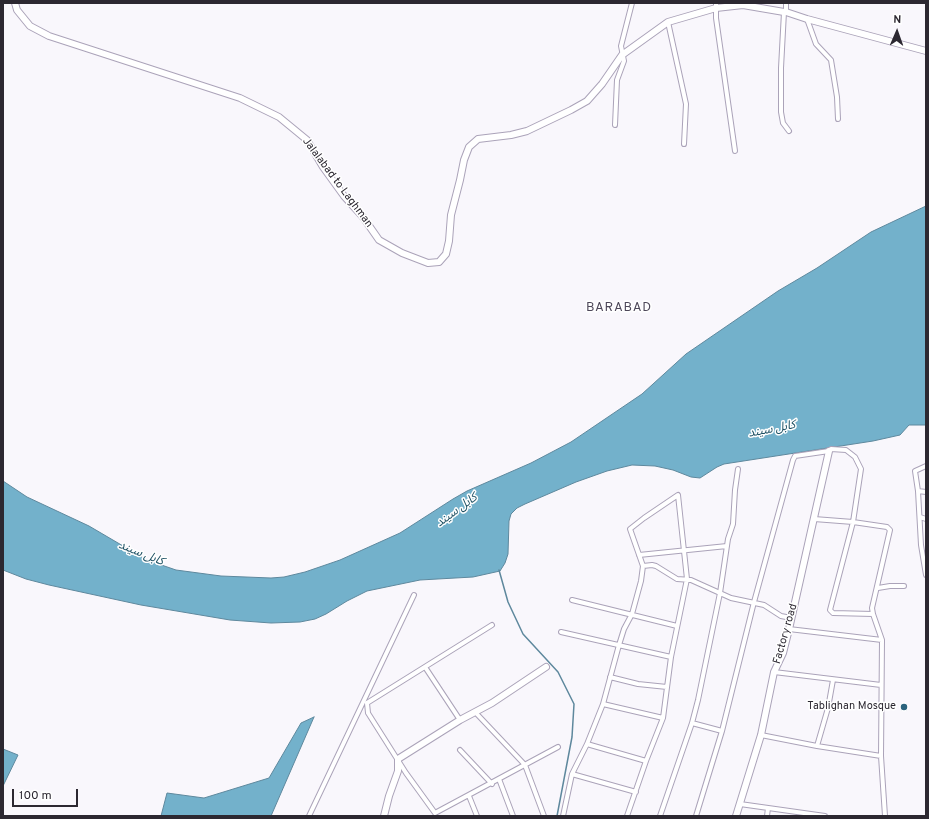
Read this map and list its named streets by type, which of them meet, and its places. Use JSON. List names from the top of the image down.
{
  "streets": {
    "street": ["Jalalabad to Laghman", "Factory road"]
  },
  "districts": ["BARABAD"],
  "water": ["کابل سيند"],
  "places": ["Tablighan Mosque"],
  "scale_bar": "100 m",
  "north": "top"
}
